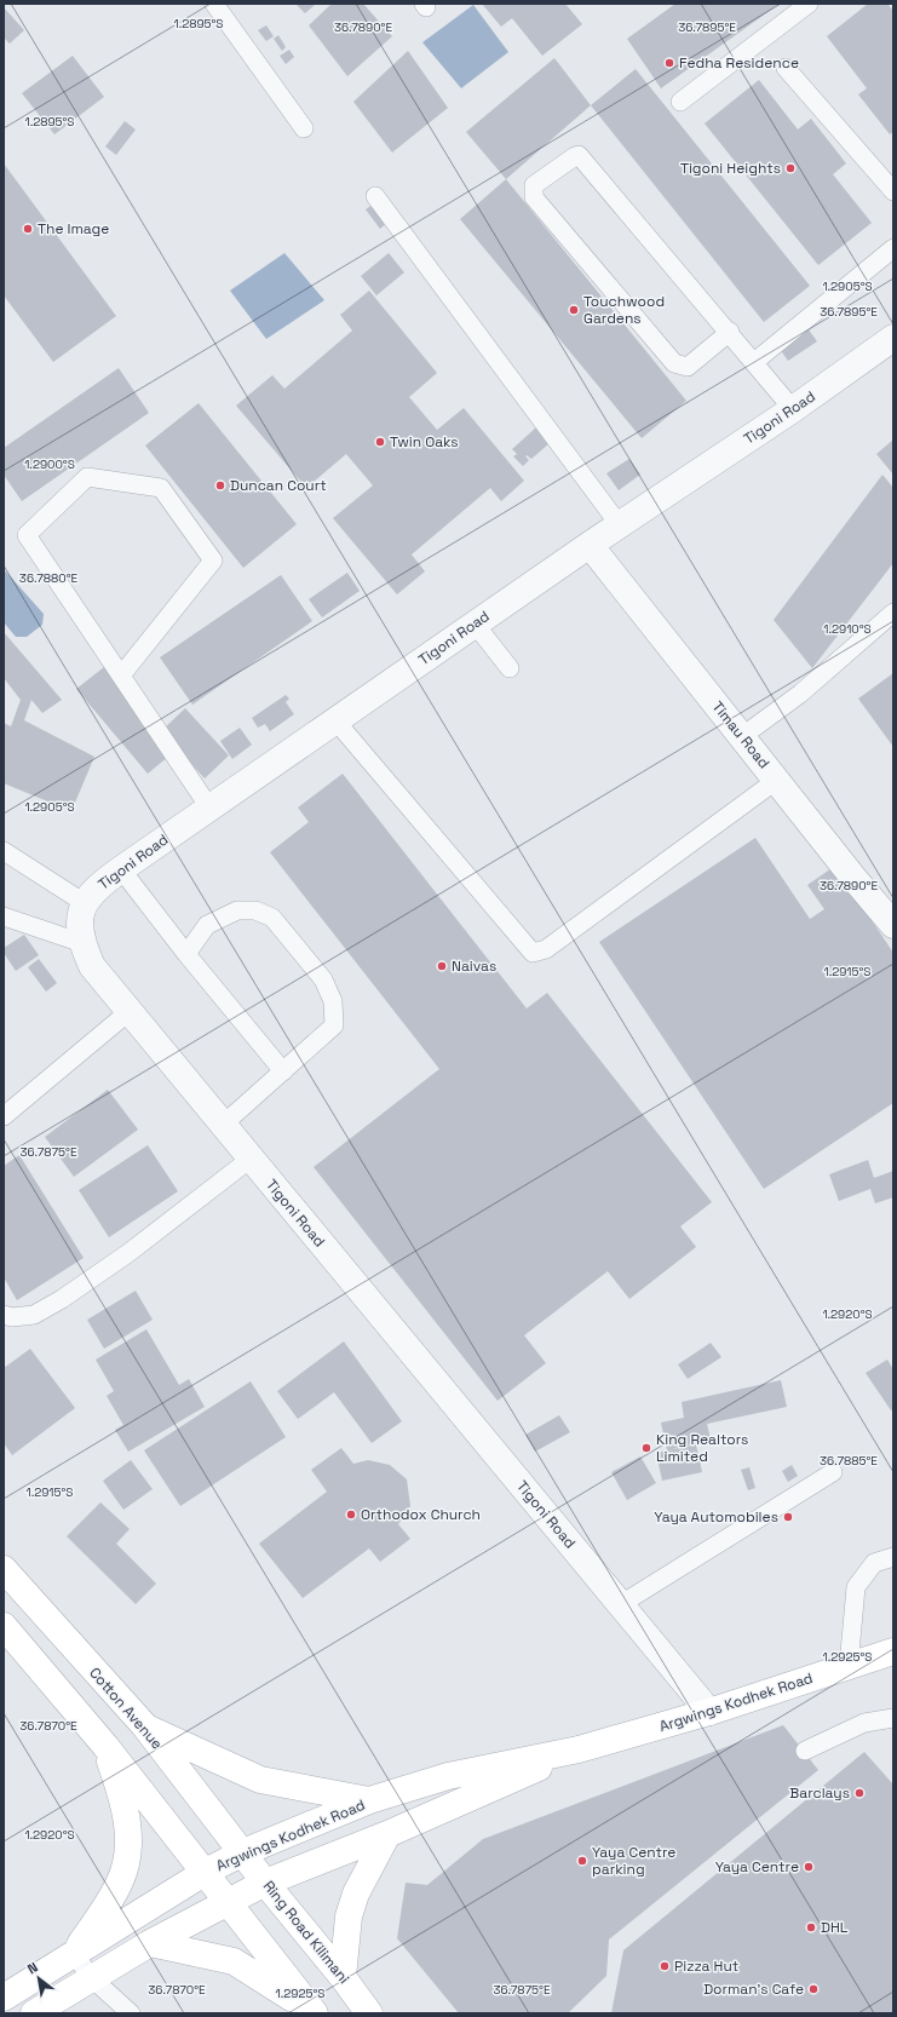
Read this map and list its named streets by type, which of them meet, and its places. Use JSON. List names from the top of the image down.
{
  "streets": {
    "main road": ["Argwings Kodhek Road", "Cotton Avenue", "Ring Road Kilimani"],
    "street": ["Tigoni Road", "Timau Road"]
  },
  "crossings": [
    ["Tigoni Road", "Timau Road"],
    ["Tigoni Road", "Argwings Kodhek Road"],
    ["Argwings Kodhek Road", "Cotton Avenue"],
    ["Argwings Kodhek Road", "Ring Road Kilimani"],
    ["Cotton Avenue", "Ring Road Kilimani"]
  ],
  "places": [
    "Fedha Residence",
    "Tigoni Heights",
    "The Image",
    "Touchwood Gardens",
    "Twin Oaks",
    "Duncan Court",
    "Naivas",
    "King Realtors Limited",
    "Orthodox Church",
    "Yaya Automobiles",
    "Barclays",
    "Yaya Centre parking",
    "Yaya Centre",
    "DHL",
    "Pizza Hut",
    "Dorman's Cafe"
  ],
  "north": "top left",
  "coordinates": [
    "1.2895°S",
    "36.7890°E",
    "36.7895°E",
    "1.2905°S",
    "1.2900°S",
    "36.7880°E",
    "1.2910°S",
    "1.2915°S",
    "36.7875°E",
    "1.2920°S",
    "36.7885°E",
    "1.2925°S",
    "36.7870°E"
  ]
}
